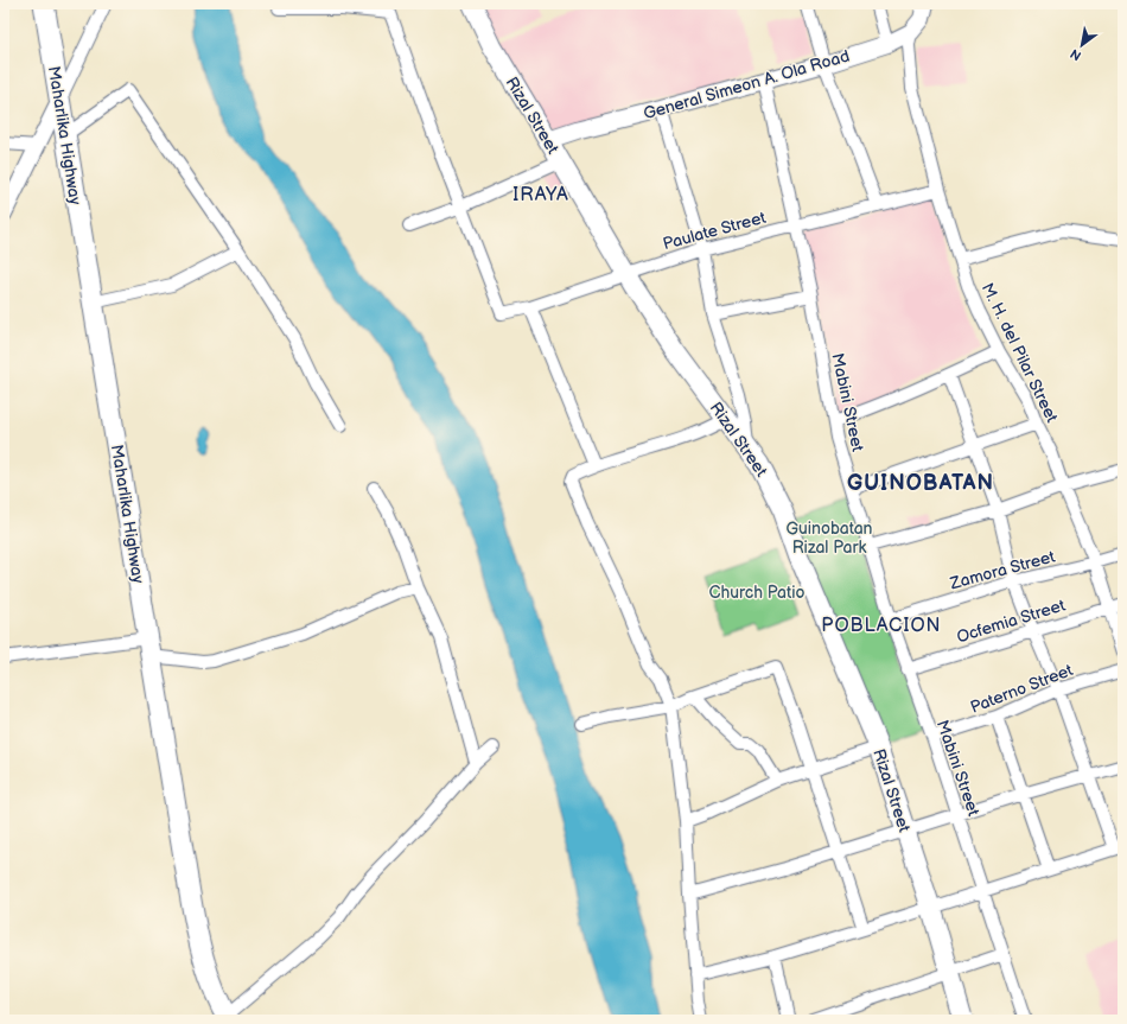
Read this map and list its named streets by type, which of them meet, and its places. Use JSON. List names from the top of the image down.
{
  "streets": {
    "highway": ["Maharlika Highway"],
    "main road": ["General Simeon A. Ola Road", "Rizal Street"],
    "street": [
      "Paulate Street",
      "M. H. del Pilar Street",
      "Mabini Street",
      "Zamora Street",
      "Ocfemia Street",
      "Paterno Street"
    ]
  },
  "crossings": [
    ["General Simeon A. Ola Road", "Rizal Street"],
    ["General Simeon A. Ola Road", "M. H. del Pilar Street"],
    ["General Simeon A. Ola Road", "Mabini Street"],
    ["Rizal Street", "Paulate Street"],
    ["Paulate Street", "M. H. del Pilar Street"],
    ["Paulate Street", "Mabini Street"],
    ["M. H. del Pilar Street", "Zamora Street"],
    ["M. H. del Pilar Street", "Ocfemia Street"],
    ["Mabini Street", "Zamora Street"],
    ["Mabini Street", "Ocfemia Street"],
    ["Mabini Street", "Paterno Street"]
  ],
  "districts": ["IRAYA", "GUINOBATAN", "POBLACION"],
  "parks": ["Guinobatan Rizal Park", "Church Patio"],
  "north": "bottom left"
}
